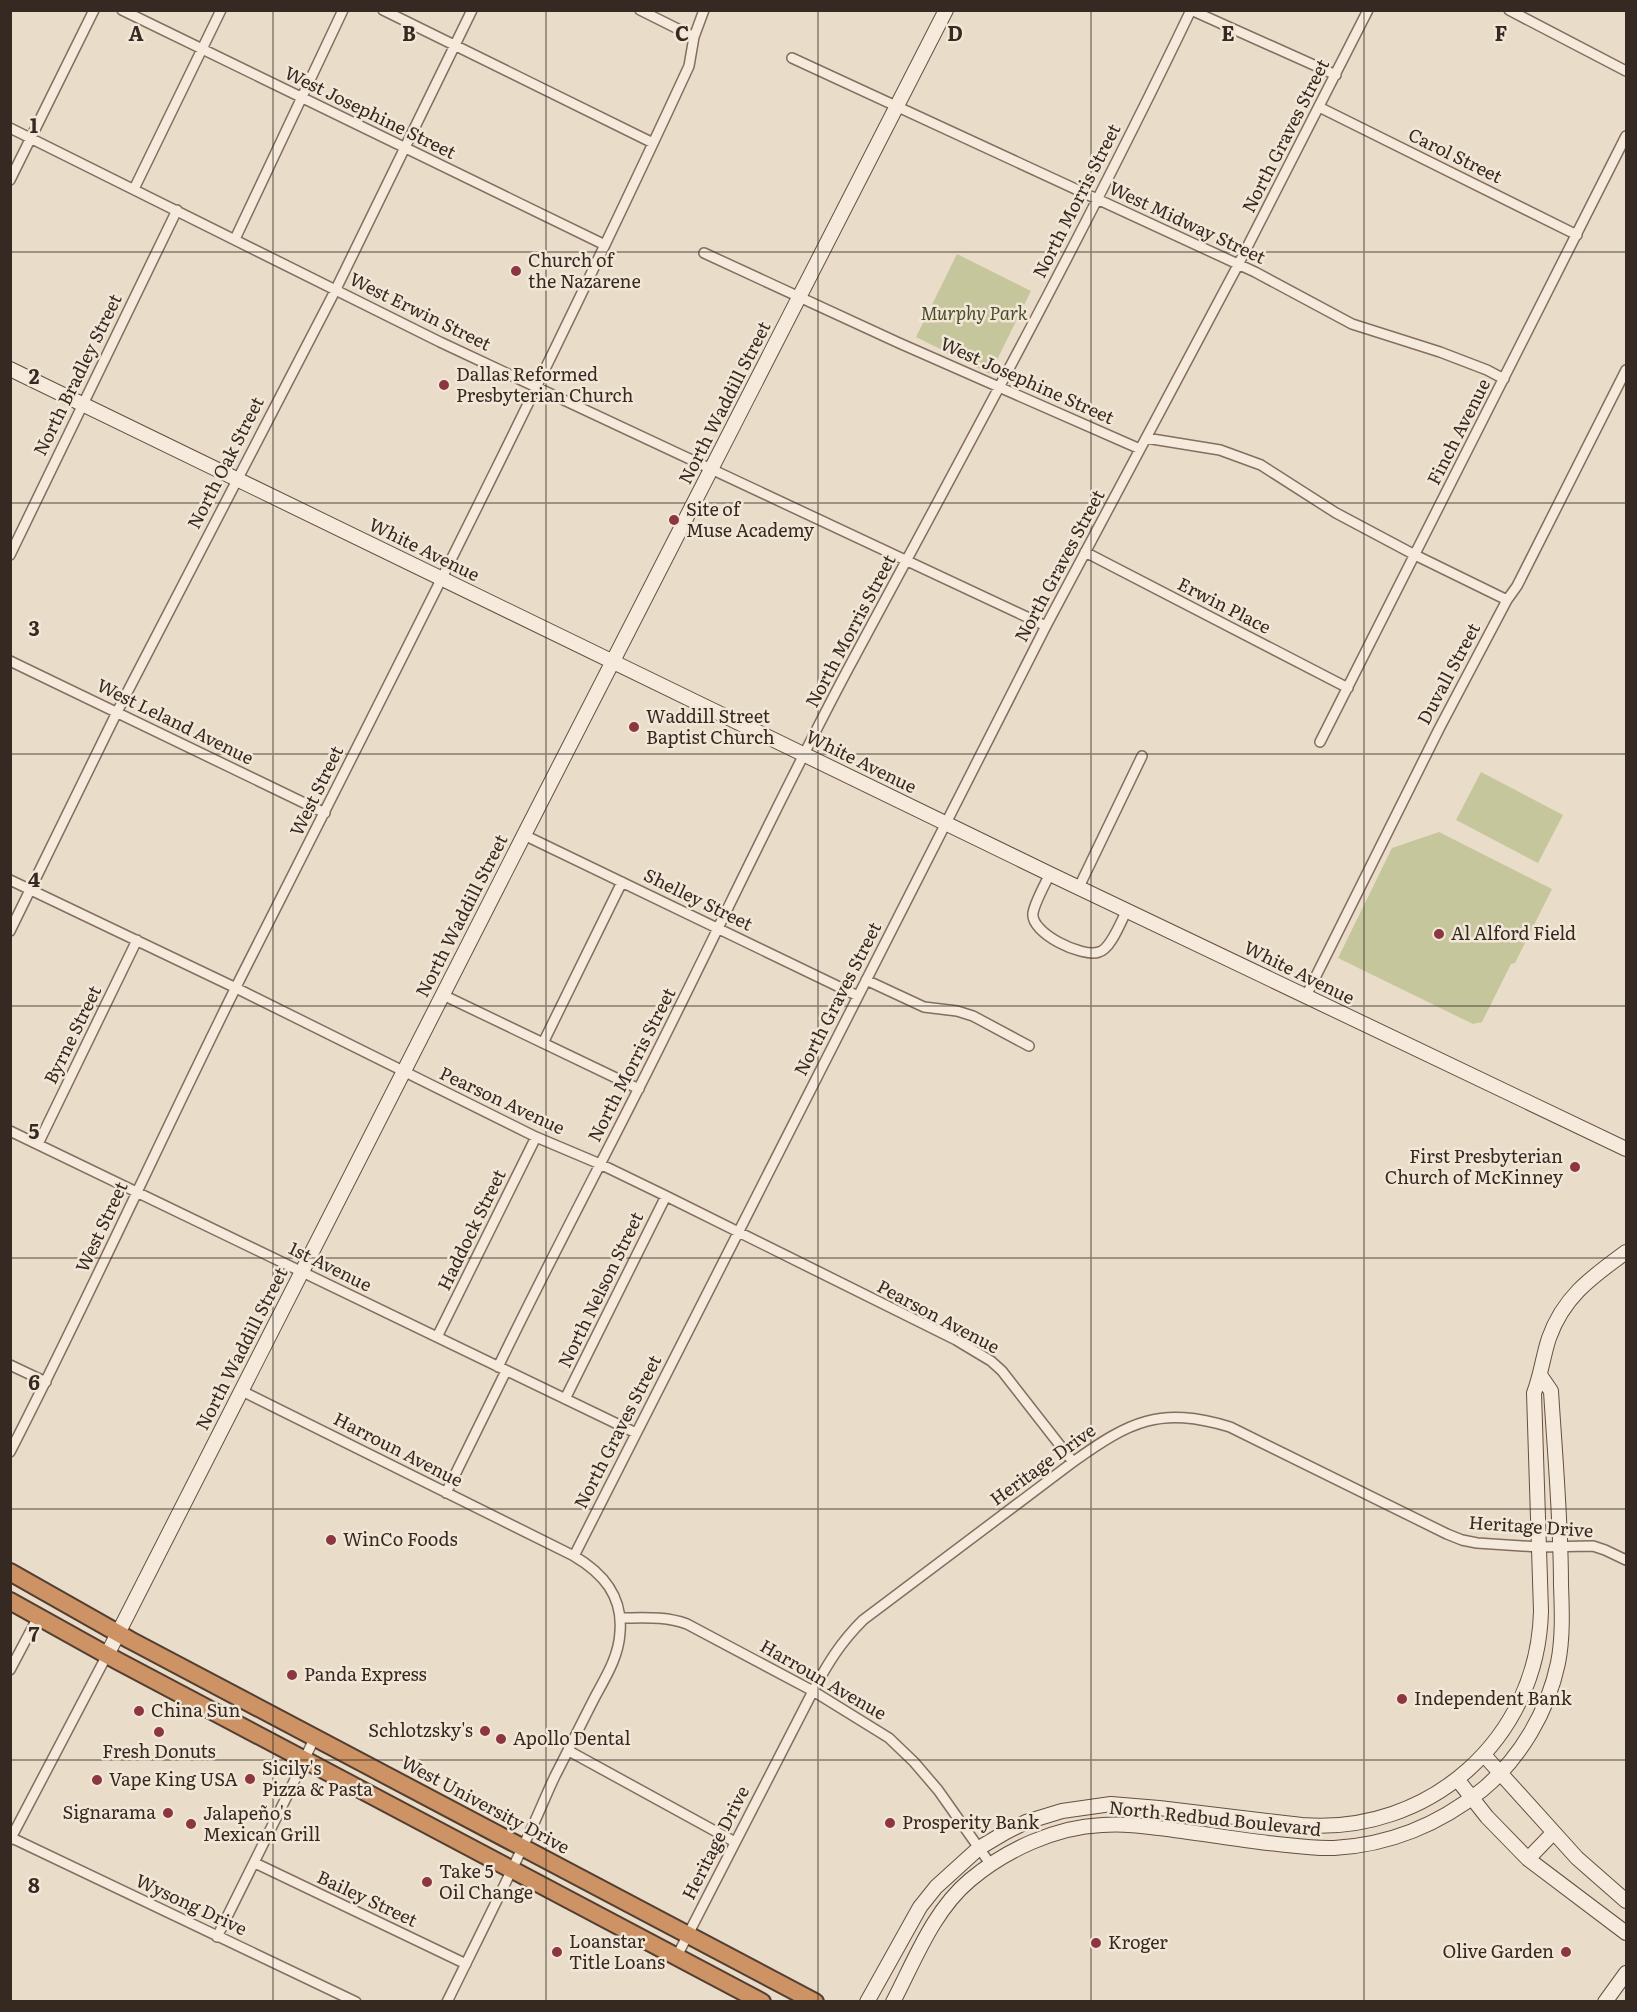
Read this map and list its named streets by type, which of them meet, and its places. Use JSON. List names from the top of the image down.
{
  "streets": {
    "highway": ["West University Drive"],
    "street": [
      "West Josephine Street",
      "North Graves Street",
      "Carol Street",
      "North Morris Street",
      "West Midway Street",
      "West Erwin Street",
      "North Bradley Street",
      "North Waddill Street",
      "Finch Avenue",
      "North Oak Street",
      "White Avenue",
      "Erwin Place",
      "Duvall Street",
      "West Leland Avenue",
      "West Street",
      "Shelley Street",
      "Byrne Street",
      "Pearson Avenue",
      "Haddock Street",
      "1st Avenue",
      "North Nelson Street",
      "Harroun Avenue",
      "Heritage Drive",
      "North Redbud Boulevard",
      "Bailey Street",
      "Wysong Drive"
    ]
  },
  "crossings": [
    ["West Josephine Street", "North Graves Street"],
    ["West Josephine Street", "North Morris Street"],
    ["West Josephine Street", "North Waddill Street"],
    ["West Josephine Street", "North Oak Street"],
    ["West Josephine Street", "West Street"],
    ["North Graves Street", "Carol Street"],
    ["North Graves Street", "West Midway Street"],
    ["North Graves Street", "West Erwin Street"],
    ["North Graves Street", "White Avenue"],
    ["North Graves Street", "Erwin Place"],
    ["North Graves Street", "Shelley Street"],
    ["North Graves Street", "Pearson Avenue"],
    ["North Graves Street", "1st Avenue"],
    ["North Graves Street", "Harroun Avenue"],
    ["Carol Street", "Finch Avenue"],
    ["North Morris Street", "West Midway Street"],
    ["North Morris Street", "West Erwin Street"],
    ["North Morris Street", "White Avenue"],
    ["North Morris Street", "Shelley Street"],
    ["North Morris Street", "Pearson Avenue"],
    ["North Morris Street", "1st Avenue"],
    ["North Morris Street", "Harroun Avenue"],
    ["West Midway Street", "North Waddill Street"],
    ["West Midway Street", "Finch Avenue"],
    ["West Erwin Street", "North Bradley Street"],
    ["West Erwin Street", "North Waddill Street"],
    ["West Erwin Street", "North Oak Street"],
    ["West Erwin Street", "West Street"],
    ["North Bradley Street", "White Avenue"],
    ["North Waddill Street", "White Avenue"],
    ["North Waddill Street", "Shelley Street"],
    ["North Waddill Street", "Pearson Avenue"],
    ["North Waddill Street", "1st Avenue"],
    ["North Waddill Street", "Harroun Avenue"],
    ["North Waddill Street", "West University Drive"],
    ["North Waddill Street", "Wysong Drive"],
    ["Finch Avenue", "Erwin Place"],
    ["North Oak Street", "White Avenue"],
    ["North Oak Street", "West Leland Avenue"],
    ["North Oak Street", "Pearson Avenue"],
    ["White Avenue", "Duvall Street"],
    ["White Avenue", "West Street"],
    ["West Leland Avenue", "West Street"],
    ["West Street", "Pearson Avenue"],
    ["West Street", "1st Avenue"],
    ["Byrne Street", "Pearson Avenue"],
    ["Byrne Street", "1st Avenue"],
    ["Pearson Avenue", "Haddock Street"],
    ["Pearson Avenue", "North Nelson Street"],
    ["Pearson Avenue", "Heritage Drive"],
    ["Haddock Street", "1st Avenue"],
    ["1st Avenue", "North Nelson Street"],
    ["Harroun Avenue", "Heritage Drive"],
    ["Harroun Avenue", "North Redbud Boulevard"],
    ["Heritage Drive", "West University Drive"],
    ["Heritage Drive", "North Redbud Boulevard"]
  ],
  "parks": ["Murphy Park"],
  "places": [
    "Church of the Nazarene",
    "Dallas Reformed Presbyterian Church",
    "Site of Muse Academy",
    "Waddill Street Baptist Church",
    "Al Alford Field",
    "First Presbyterian Church of McKinney",
    "WinCo Foods",
    "Panda Express",
    "Independent Bank",
    "China Sun",
    "Schlotzsky's",
    "Fresh Donuts",
    "Apollo Dental",
    "Sicily's Pizza & Pasta",
    "Vape King USA",
    "Signarama",
    "Prosperity Bank",
    "Jalapeño's Mexican Grill",
    "Take 5 Oil Change",
    "Kroger",
    "Loanstar Title Loans",
    "Olive Garden"
  ],
  "grid": {
    "columns": [
      "A",
      "B",
      "C",
      "D",
      "E",
      "F"
    ],
    "rows": [
      "1",
      "2",
      "3",
      "4",
      "5",
      "6",
      "7",
      "8"
    ]
  }
}
